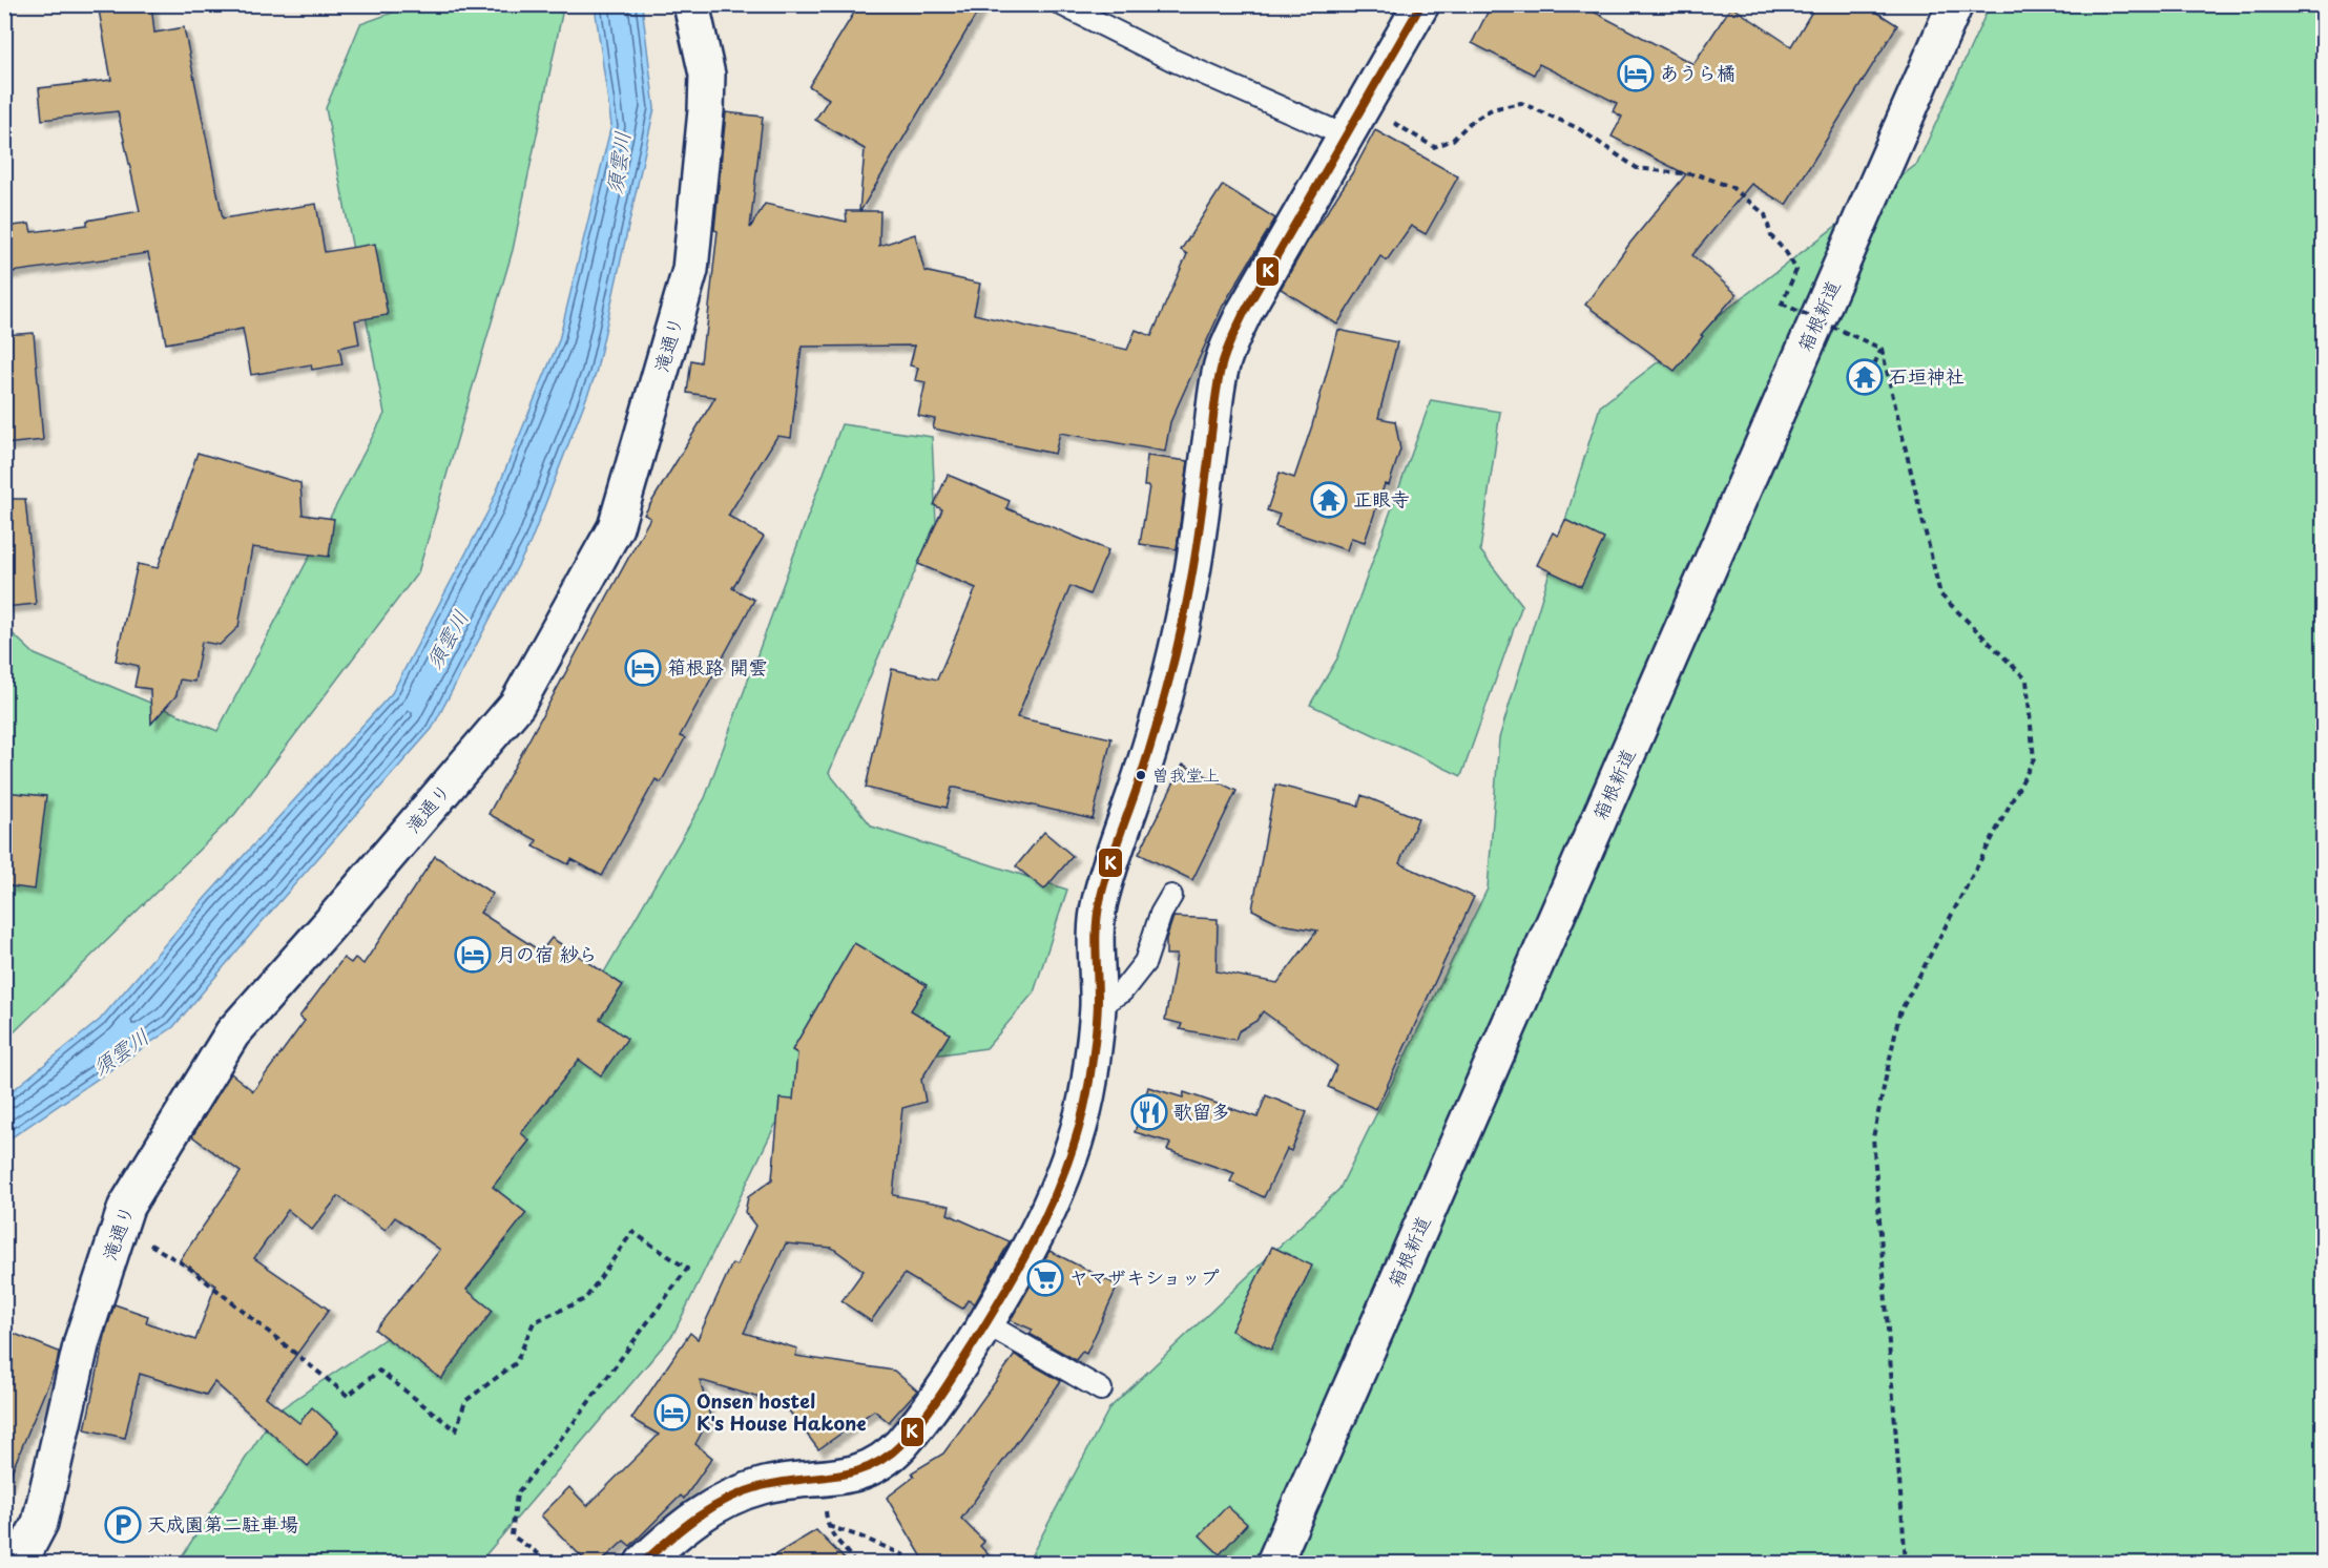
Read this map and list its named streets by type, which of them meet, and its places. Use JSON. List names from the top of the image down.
{
  "streets": {
    "main road": ["箱根新道", "滝通り"]
  },
  "water": ["須雲川"],
  "places": {
    "hotel": [
      "あうら橘",
      "箱根路 開雲",
      "月の宿 紗ら",
      "Onsen hostel K's House Hakone"
    ],
    "temple": ["石垣神社", "正眼寺"],
    "other": ["曽我堂上"],
    "restaurant": ["歌留多"],
    "supermarket": ["ヤマザキショップ"],
    "parking": ["天成園第二駐車場"]
  },
  "lines": ["transit line K"]
}
